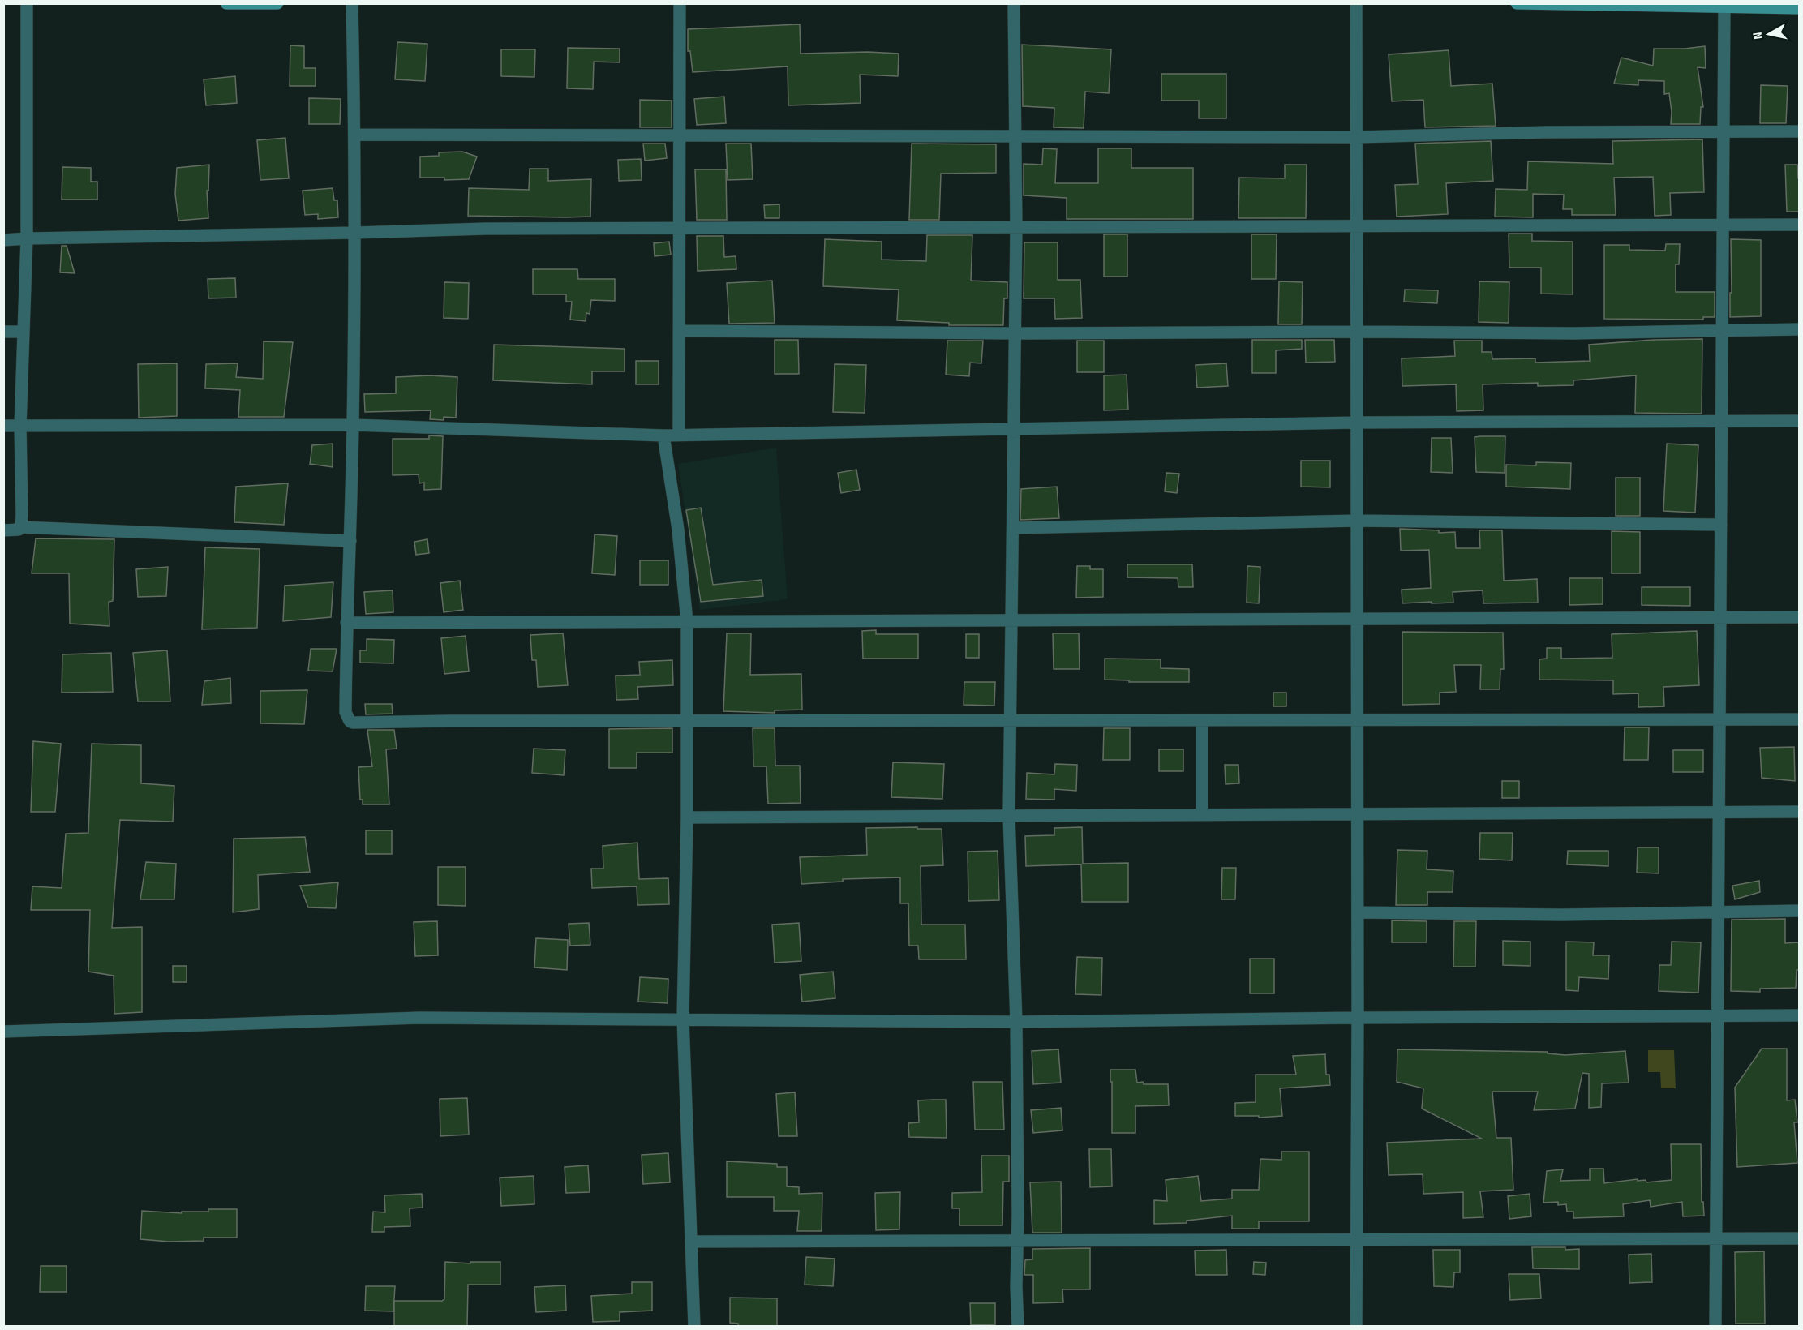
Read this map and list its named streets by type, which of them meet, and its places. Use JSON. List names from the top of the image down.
{
  "north": "left"
}
